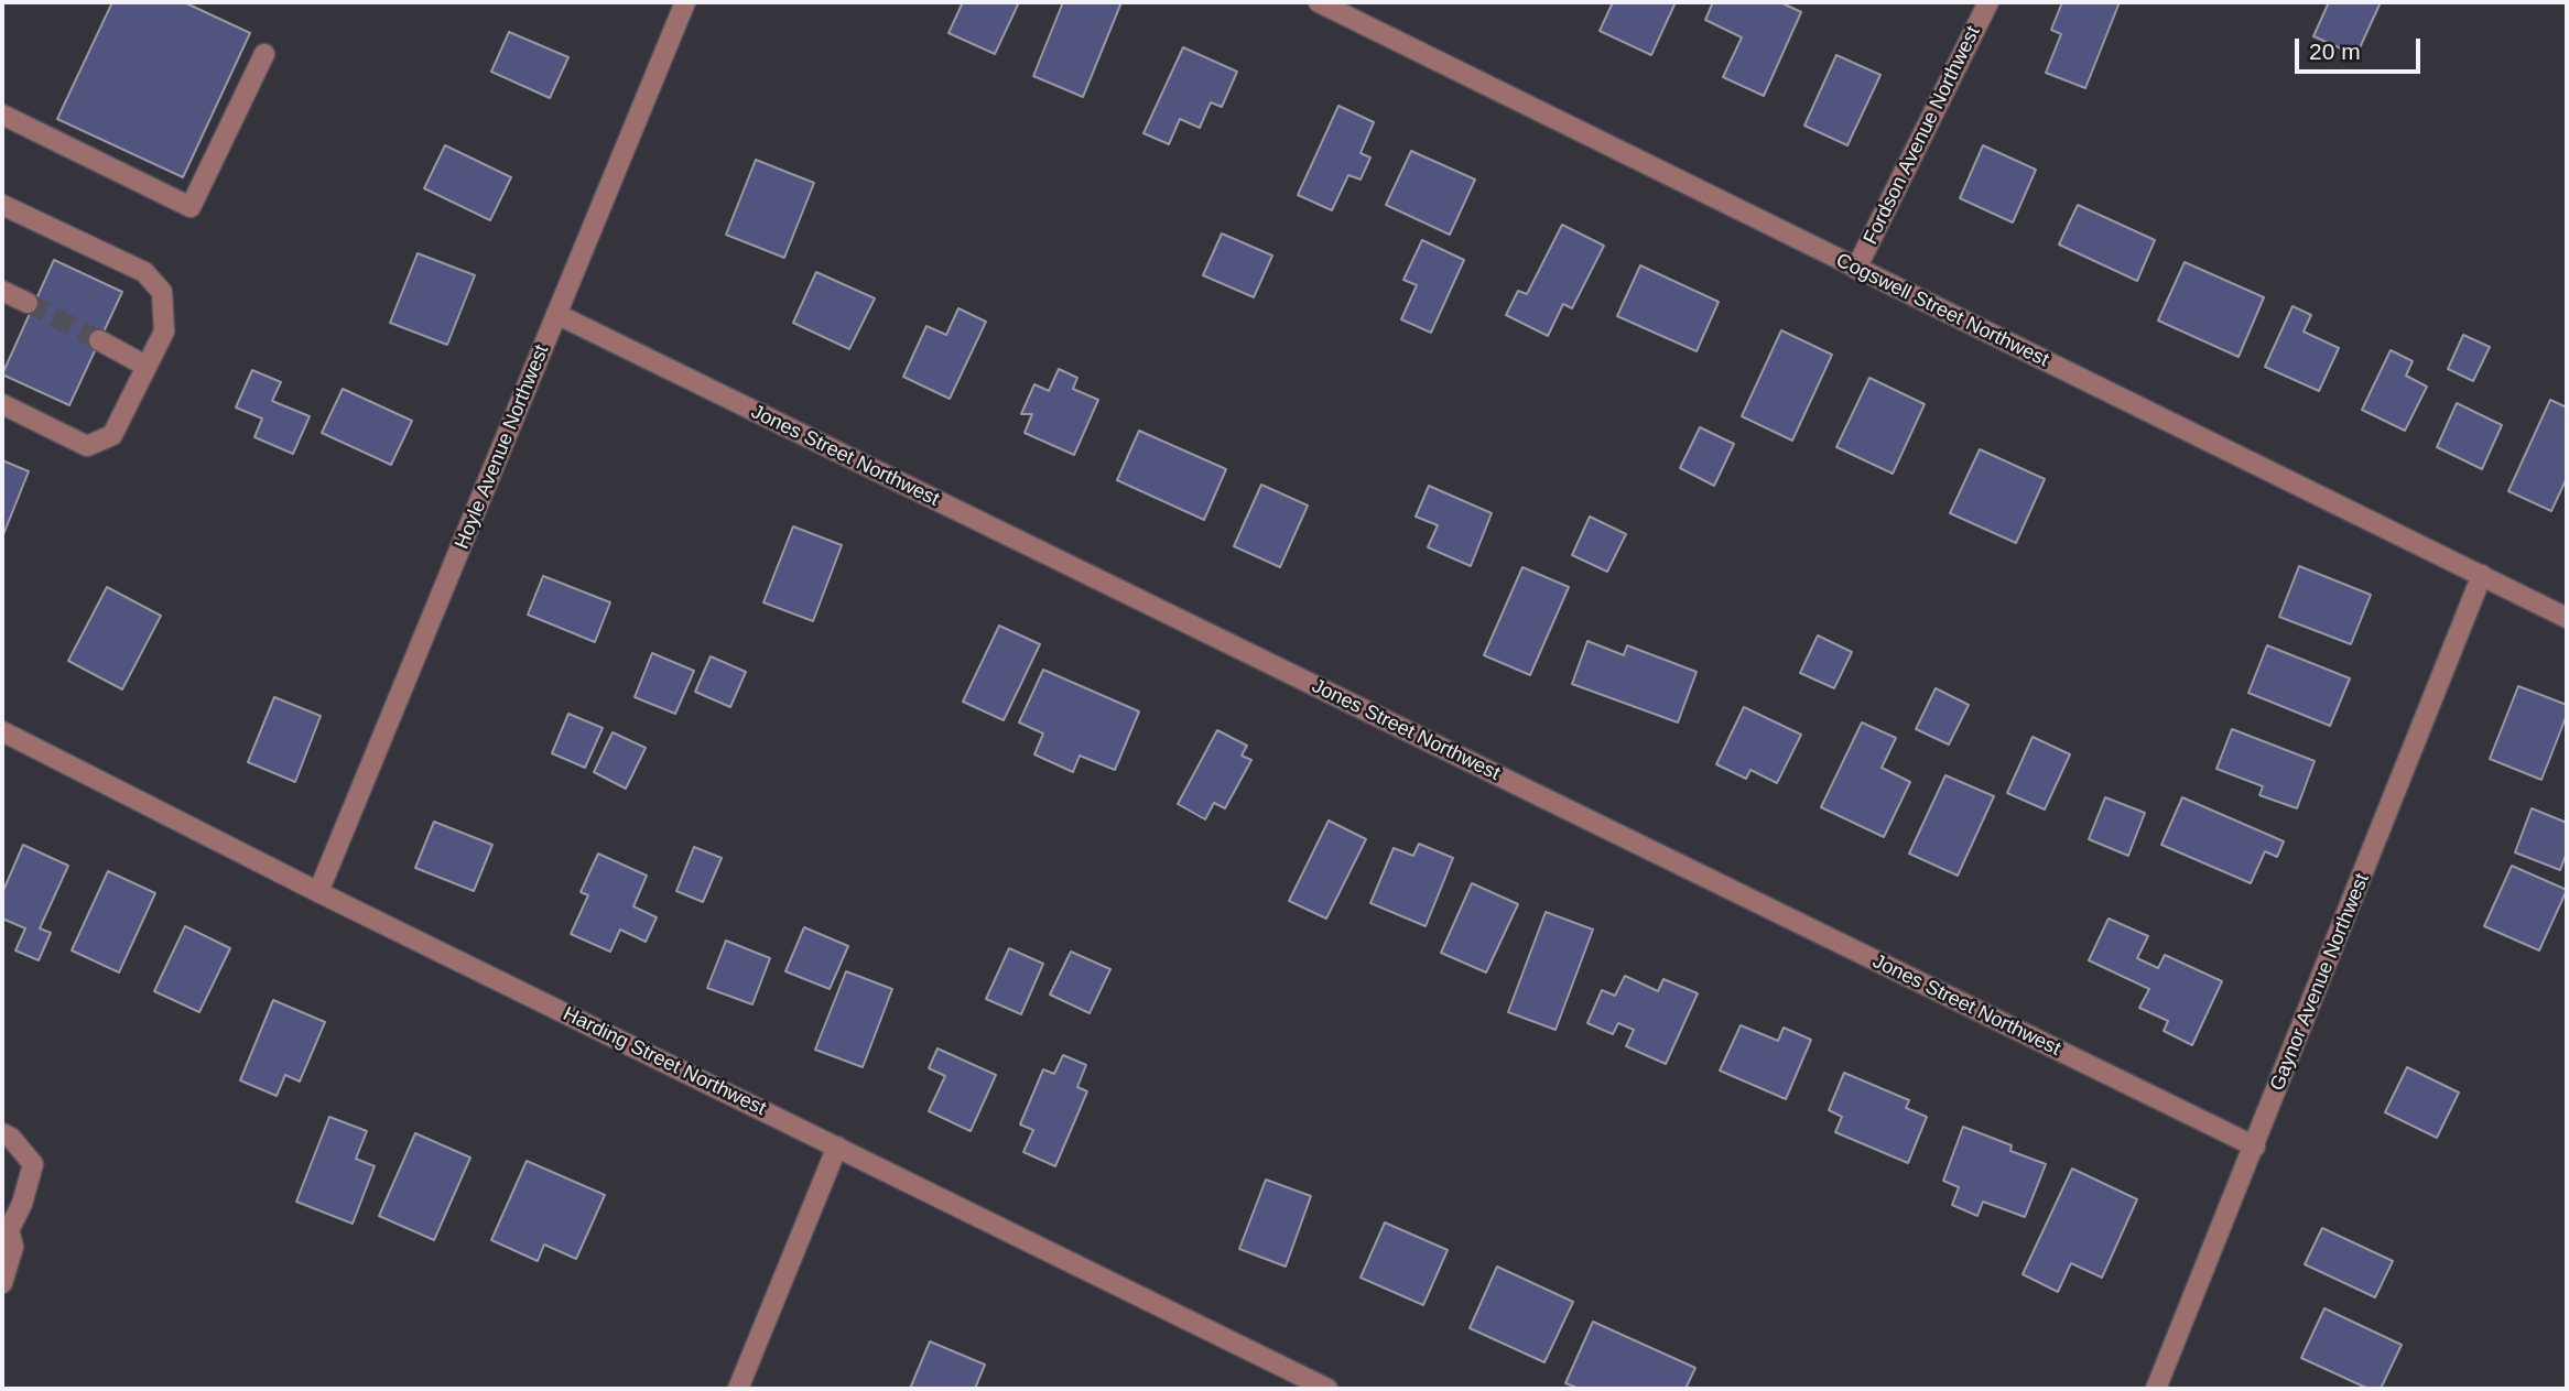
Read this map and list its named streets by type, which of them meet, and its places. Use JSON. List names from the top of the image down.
{
  "streets": {
    "street": [
      "Fordson Avenue Northwest",
      "Cogswell Street Northwest",
      "Hoyle Avenue Northwest",
      "Jones Street Northwest",
      "Gaynor Avenue Northwest",
      "Harding Street Northwest"
    ]
  },
  "crossings": [
    ["Fordson Avenue Northwest", "Cogswell Street Northwest"],
    ["Cogswell Street Northwest", "Gaynor Avenue Northwest"],
    ["Hoyle Avenue Northwest", "Jones Street Northwest"],
    ["Hoyle Avenue Northwest", "Harding Street Northwest"],
    ["Jones Street Northwest", "Gaynor Avenue Northwest"]
  ],
  "scale_bar": "20 m"
}
